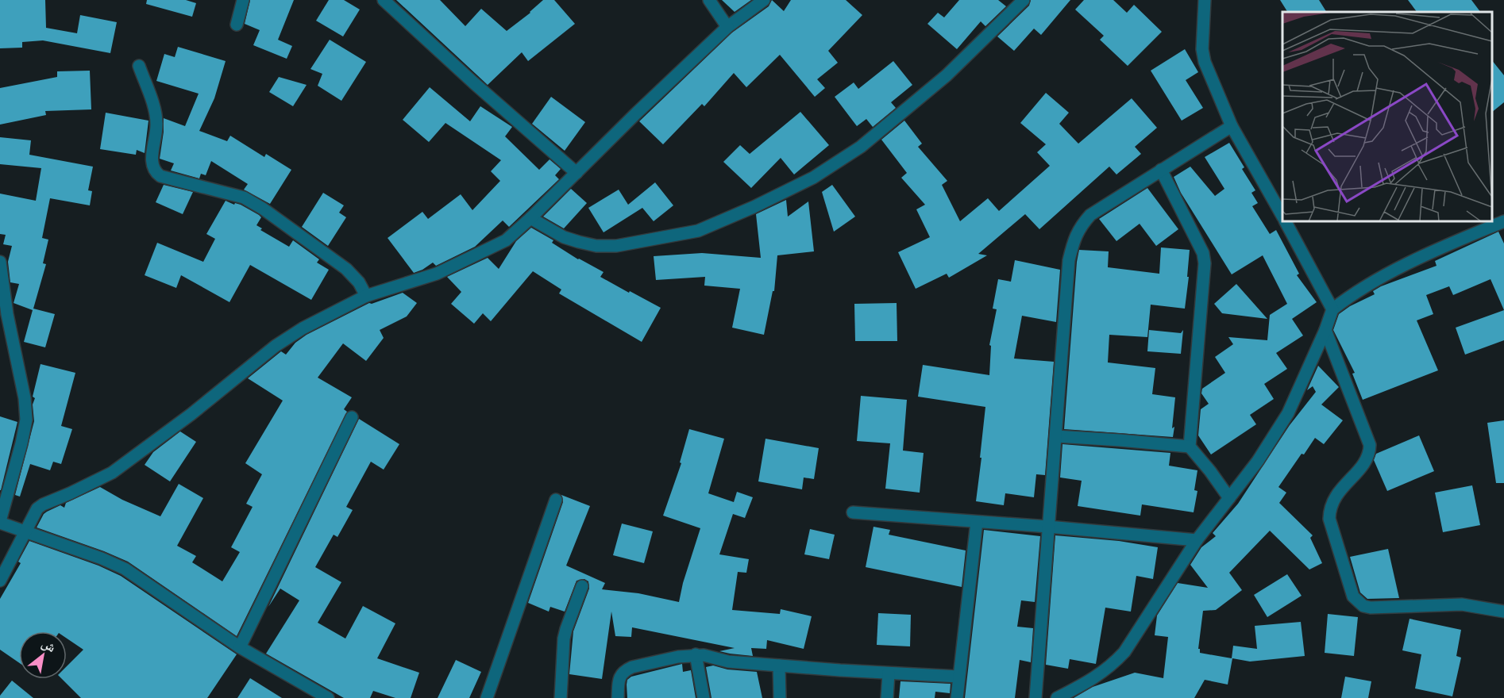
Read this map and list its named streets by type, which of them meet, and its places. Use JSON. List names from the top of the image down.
{
  "north": "top right"
}
